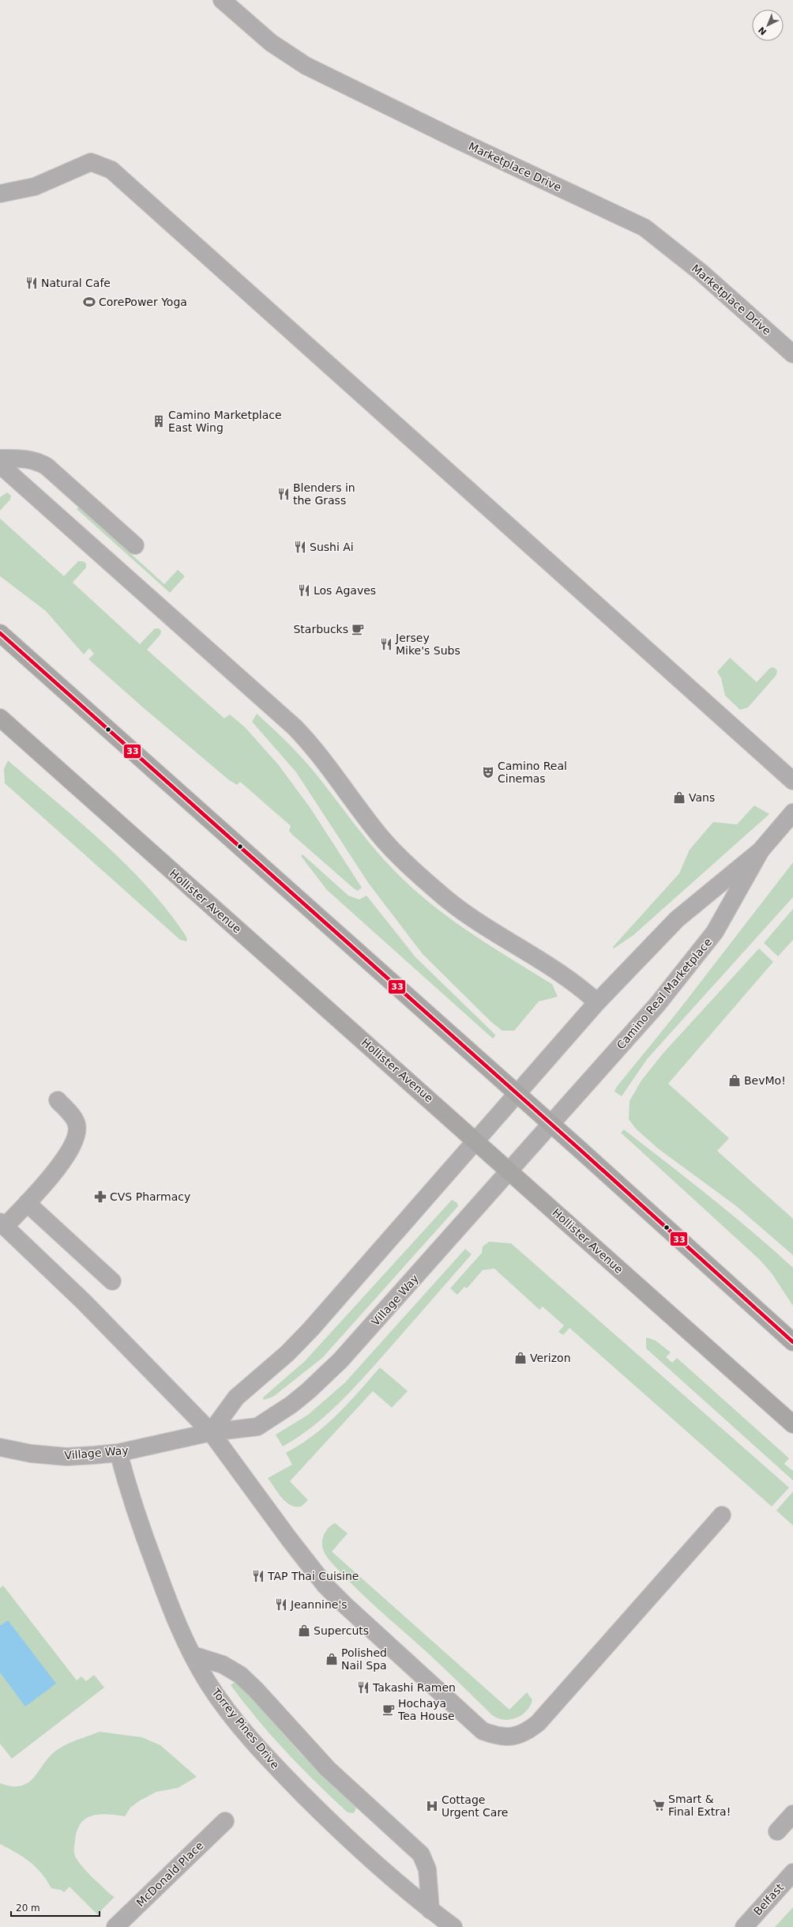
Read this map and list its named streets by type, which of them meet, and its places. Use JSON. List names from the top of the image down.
{
  "streets": {
    "main road": ["Hollister Avenue"],
    "street": [
      "Marketplace Drive",
      "Camino Real Marketplace",
      "Village Way",
      "Torrey Pines Drive",
      "McDonald Place",
      "Belfast"
    ]
  },
  "crossings": [
    ["Hollister Avenue", "Village Way"],
    ["Camino Real Marketplace", "Village Way"],
    ["Village Way", "Torrey Pines Drive"]
  ],
  "places": {
    "restaurant": [
      "Natural Cafe",
      "Blenders in the Grass",
      "Sushi Ai",
      "Los Agaves",
      "Jersey Mike's Subs",
      "TAP Thai Cuisine",
      "Jeannine's",
      "Takashi Ramen"
    ],
    "sports": ["CorePower Yoga"],
    "building": ["Camino Marketplace East Wing"],
    "cafe": ["Starbucks", "Hochaya Tea House"],
    "theatre": ["Camino Real Cinemas"],
    "shop": [
      "Vans",
      "BevMo!",
      "Verizon",
      "Supercuts",
      "Polished Nail Spa"
    ],
    "pharmacy": ["CVS Pharmacy"],
    "supermarket": ["Smart & Final Extra!"],
    "hospital": ["Cottage Urgent Care"]
  },
  "lines": ["transit line 33"],
  "scale_bar": "20 m",
  "north": "bottom left"
}
